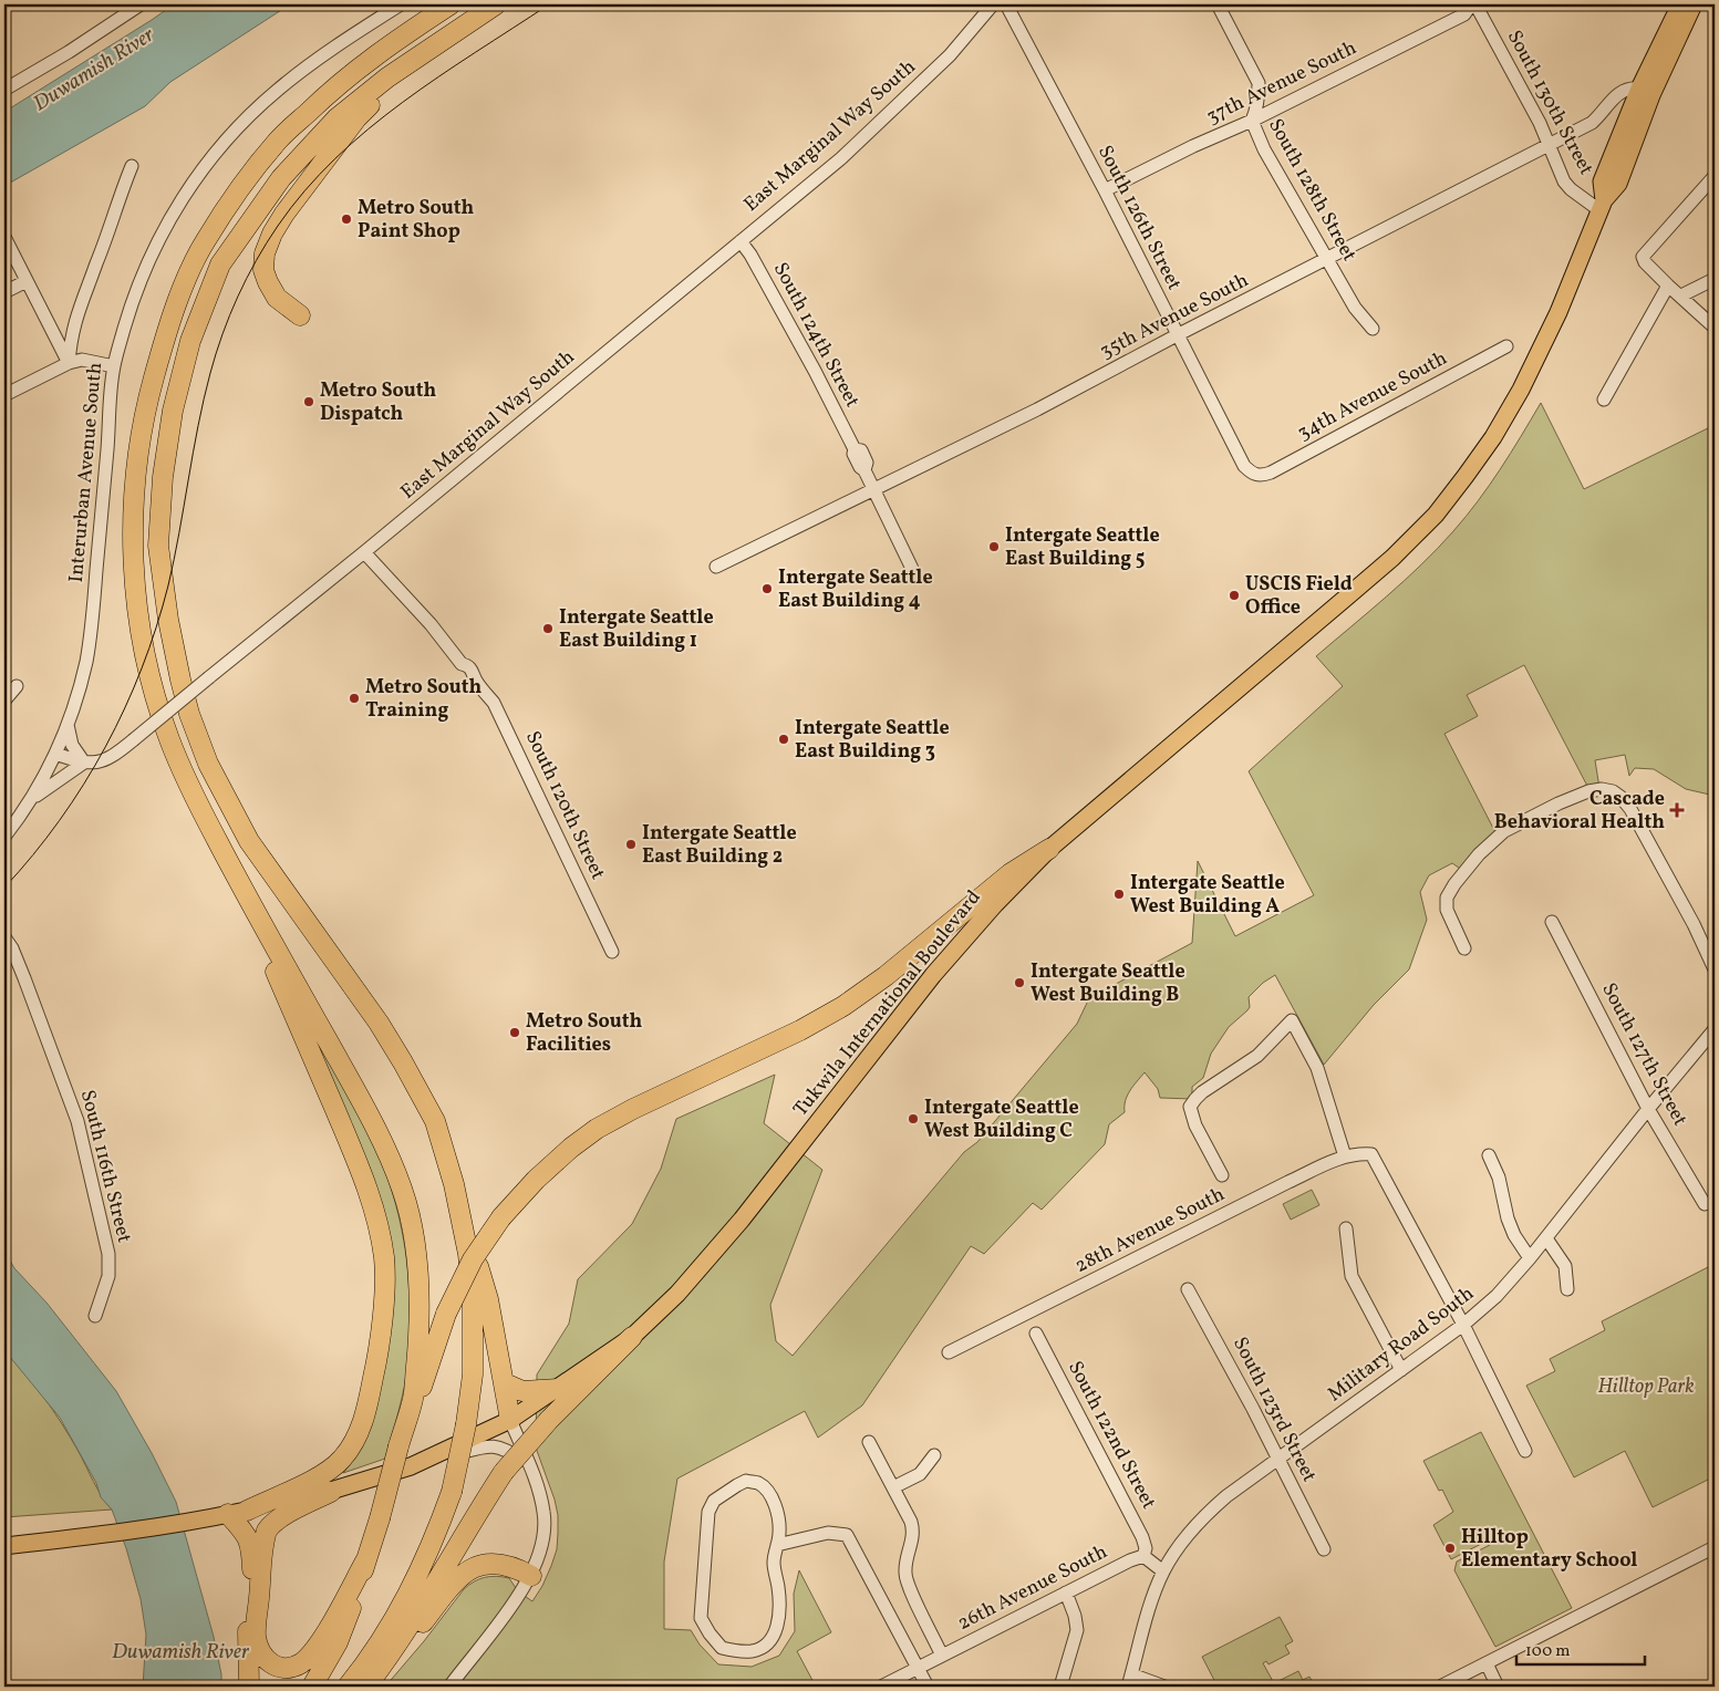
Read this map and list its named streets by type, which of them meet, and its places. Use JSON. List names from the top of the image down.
{
  "streets": {
    "main road": ["Tukwila International Boulevard"],
    "street": [
      "37th Avenue South",
      "South 130th Street",
      "East Marginal Way South",
      "South 128th Street",
      "South 126th Street",
      "35th Avenue South",
      "South 124th Street",
      "34th Avenue South",
      "Interurban Avenue South",
      "South 120th Street",
      "South 127th Street",
      "South 116th Street",
      "28th Avenue South",
      "Military Road South",
      "South 123rd Street",
      "South 122nd Street",
      "26th Avenue South"
    ]
  },
  "crossings": [
    ["37th Avenue South", "South 130th Street"],
    ["37th Avenue South", "South 128th Street"],
    ["37th Avenue South", "South 126th Street"],
    ["South 130th Street", "35th Avenue South"],
    ["South 130th Street", "Tukwila International Boulevard"],
    ["East Marginal Way South", "South 124th Street"],
    ["East Marginal Way South", "Interurban Avenue South"],
    ["East Marginal Way South", "South 120th Street"],
    ["South 128th Street", "35th Avenue South"],
    ["South 126th Street", "35th Avenue South"],
    ["South 126th Street", "34th Avenue South"],
    ["35th Avenue South", "South 124th Street"],
    ["35th Avenue South", "Tukwila International Boulevard"],
    ["South 127th Street", "Military Road South"],
    ["28th Avenue South", "Military Road South"],
    ["Military Road South", "South 123rd Street"],
    ["South 122nd Street", "26th Avenue South"]
  ],
  "water": ["Duwamish River"],
  "parks": ["Hilltop Park"],
  "places": {
    "other": [
      "Metro South Paint Shop",
      "Metro South Dispatch",
      "Intergate Seattle East Building 5",
      "Intergate Seattle East Building 4",
      "USCIS Field Office",
      "Intergate Seattle East Building 1",
      "Metro South Training",
      "Intergate Seattle East Building 3",
      "Intergate Seattle East Building 2",
      "Intergate Seattle West Building A",
      "Intergate Seattle West Building B",
      "Metro South Facilities",
      "Intergate Seattle West Building C",
      "Hilltop Elementary School"
    ],
    "health": ["Cascade Behavioral Health"]
  },
  "scale_bar": "100 m"
}
